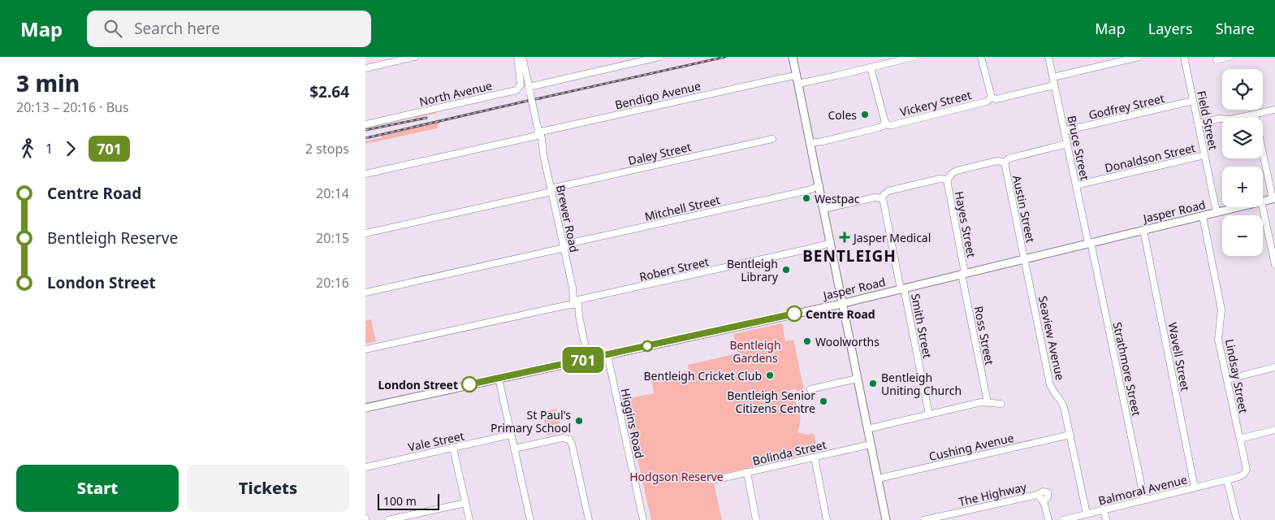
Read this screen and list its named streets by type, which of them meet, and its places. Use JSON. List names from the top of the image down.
{
  "streets": {
    "main road": ["Jasper Road"],
    "street": [
      "North Avenue",
      "Bendigo Avenue",
      "Vickery Street",
      "Godfrey Street",
      "Field Street",
      "Bruce Street",
      "Daley Street",
      "Donaldson Street",
      "Mitchell Street",
      "Austin Street",
      "Brewer Road",
      "Hayes Street",
      "Robert Street",
      "Smith Street",
      "Ross Street",
      "Seaview Avenue",
      "Wavell Street",
      "Strathmore Street",
      "Lindsay Street",
      "Higgins Road",
      "Vale Street",
      "Cushing Avenue",
      "Bolinda Street",
      "Balmoral Avenue",
      "The Highway"
    ]
  },
  "crossings": [
    ["Bendigo Avenue", "Brewer Road"],
    ["Vickery Street", "Bruce Street"],
    ["Godfrey Street", "Field Street"],
    ["Godfrey Street", "Bruce Street"],
    ["Field Street", "Donaldson Street"],
    ["Field Street", "Jasper Road"],
    ["Bruce Street", "Donaldson Street"],
    ["Bruce Street", "Jasper Road"],
    ["Bruce Street", "Strathmore Street"],
    ["Daley Street", "Brewer Road"],
    ["Mitchell Street", "Brewer Road"],
    ["Austin Street", "Jasper Road"],
    ["Austin Street", "Seaview Avenue"],
    ["Jasper Road", "Brewer Road"],
    ["Jasper Road", "Hayes Street"],
    ["Jasper Road", "Smith Street"],
    ["Jasper Road", "Ross Street"],
    ["Jasper Road", "Seaview Avenue"],
    ["Jasper Road", "Wavell Street"],
    ["Jasper Road", "Strathmore Street"],
    ["Jasper Road", "Lindsay Street"],
    ["Jasper Road", "Higgins Road"],
    ["Brewer Road", "Robert Street"],
    ["Hayes Street", "Ross Street"],
    ["Seaview Avenue", "Cushing Avenue"],
    ["Seaview Avenue", "Balmoral Avenue"],
    ["Wavell Street", "Balmoral Avenue"],
    ["Strathmore Street", "Balmoral Avenue"],
    ["Lindsay Street", "Balmoral Avenue"]
  ],
  "districts": ["BENTLEIGH"],
  "parks": ["Bentleigh Gardens", "Hodgson Reserve"],
  "places": {
    "other": [
      "Coles",
      "Westpac",
      "Bentleigh Library",
      "Centre Road",
      "Woolworths",
      "Bentleigh Cricket Club",
      "Bentleigh Uniting Church",
      "London Street",
      "Bentleigh Senior Citizens Centre",
      "St Paul's Primary School"
    ],
    "health": ["Jasper Medical"]
  },
  "lines": ["bus line 701"],
  "scale_bar": "100 m",
  "page": {
    "header": "Map",
    "search": "Search here",
    "nav": ["Map", "Layers", "Share"],
    "heading": ["3 min", "20:13 – 20:16 · Bus", "$2.64"],
    "on_map": "701",
    "map_buttons": ["+", "−"],
    "legs": ["1", "701", "2 stops"],
    "list": [
      {
        "name": "Centre Road",
        "value": "20:14"
      },
      {
        "name": "Bentleigh Reserve",
        "value": "20:15"
      },
      {
        "name": "London Street",
        "value": "20:16"
      }
    ],
    "buttons": ["Start", "Tickets"],
    "scale": "100 m"
  }
}
